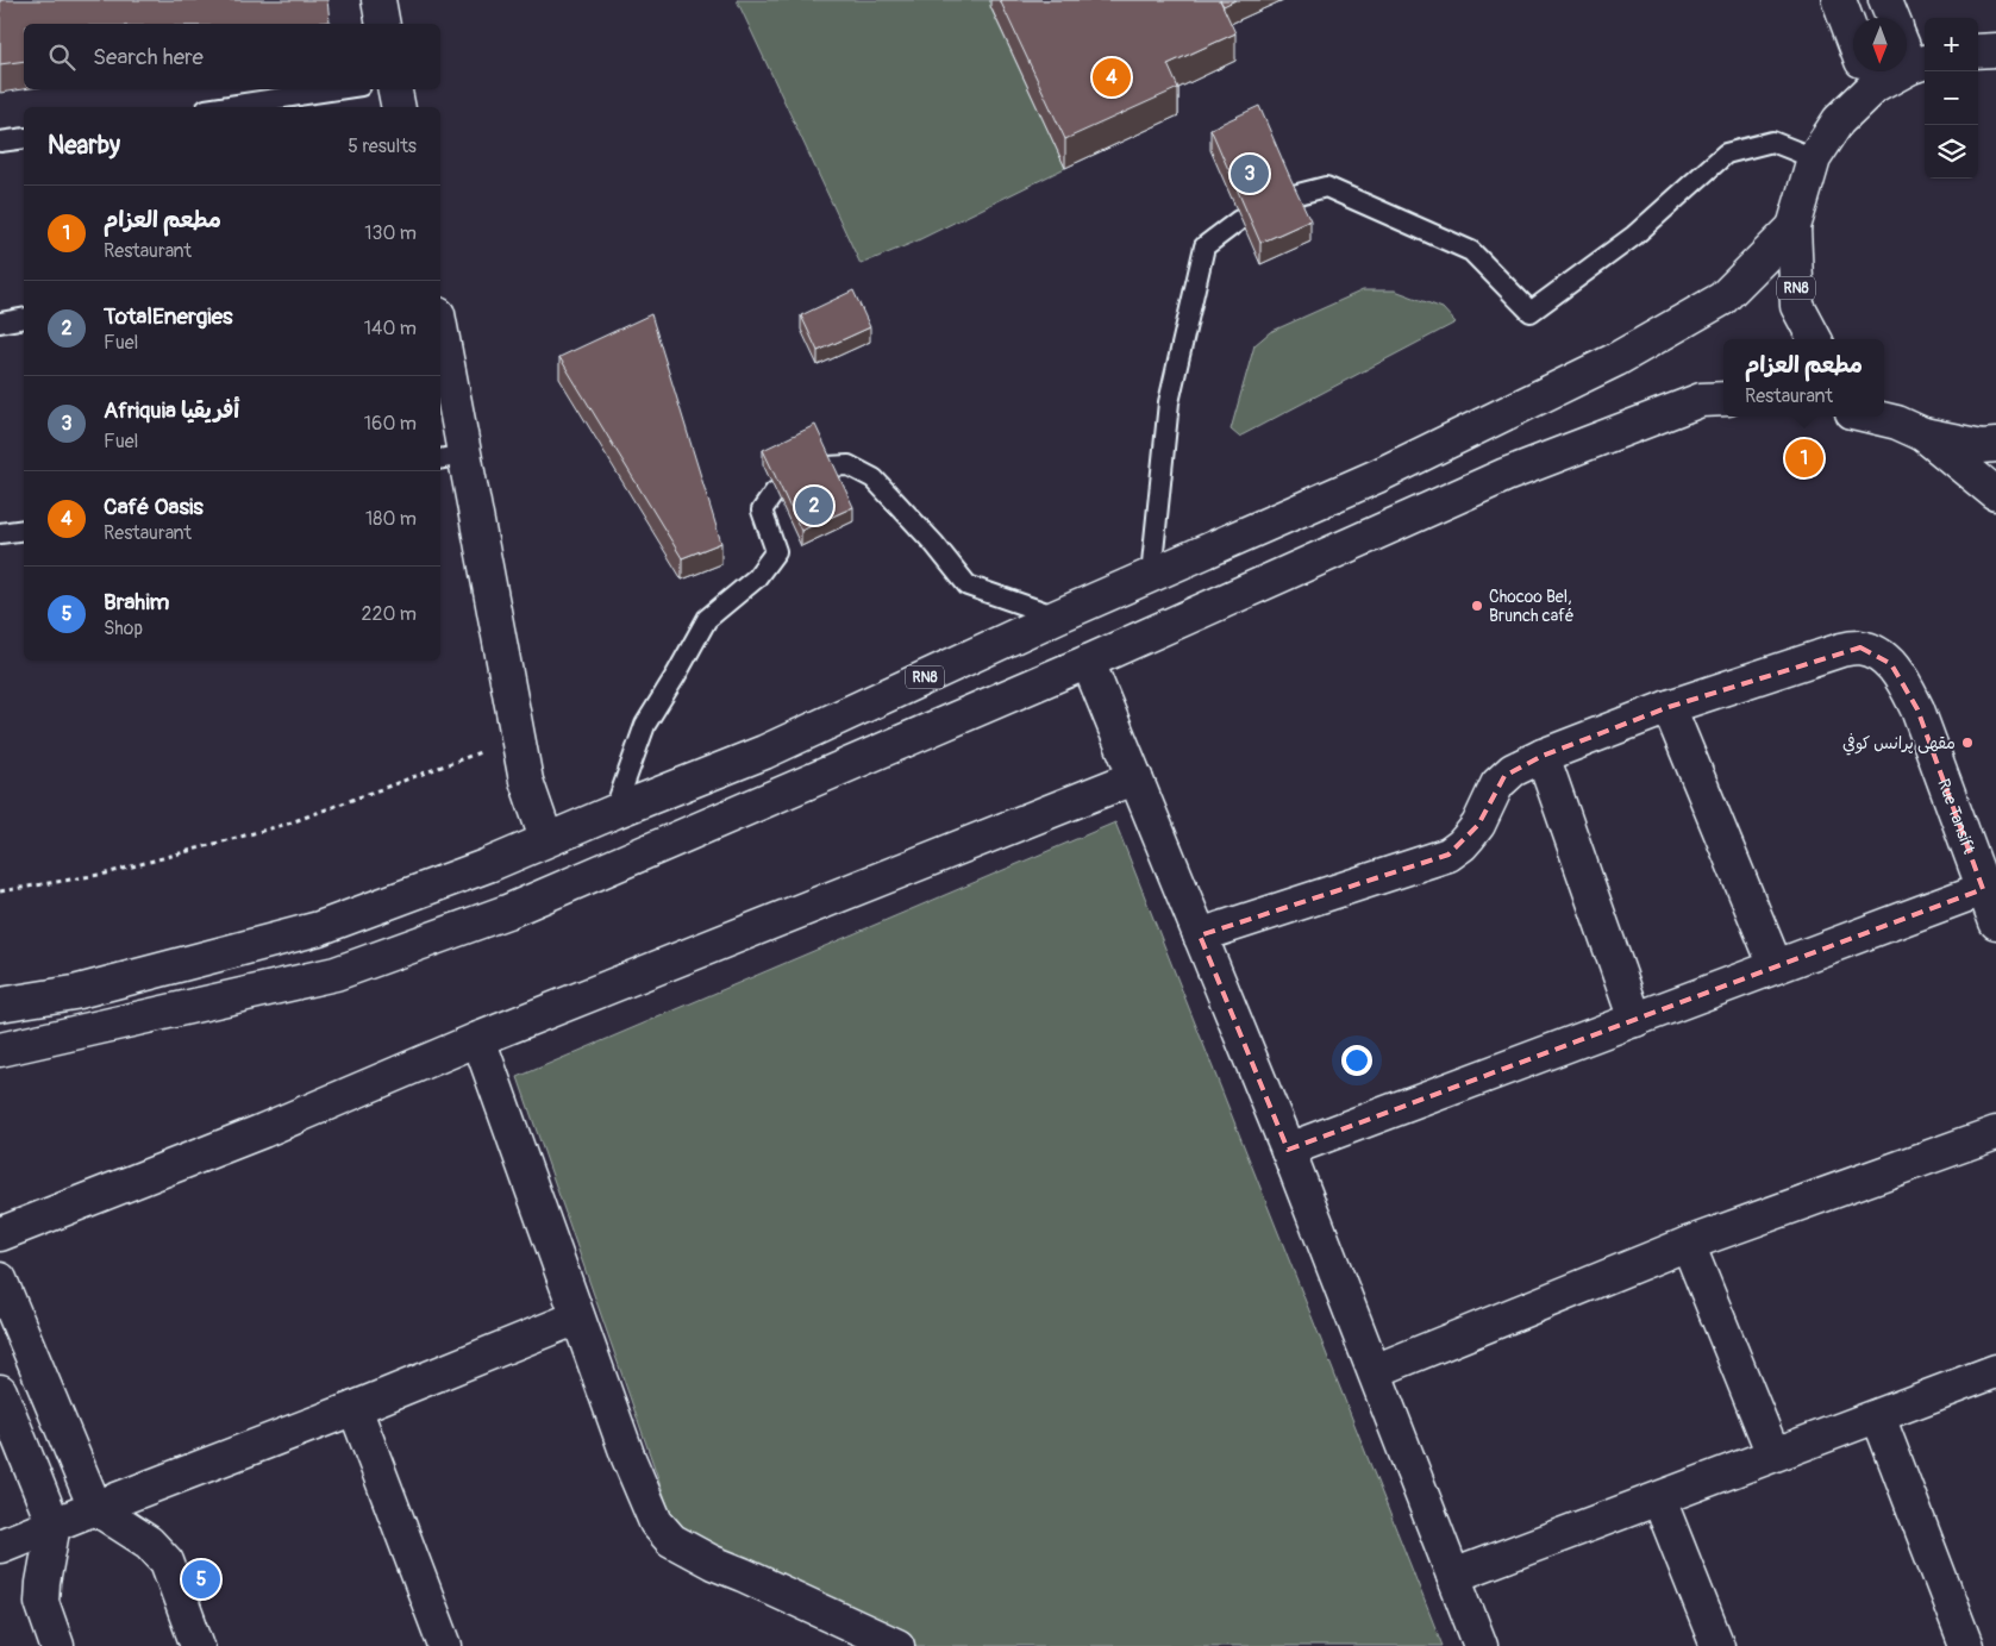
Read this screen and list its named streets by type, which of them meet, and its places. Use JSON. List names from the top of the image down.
{
  "streets": {
    "main road": ["RN8", "Rue Tansift"]
  },
  "places": ["Chocoo Bel, Brunch café", "مقهى پرانس كوفي"],
  "north": "bottom",
  "page": {
    "map_buttons": ["+", "−"],
    "search": "Search here",
    "pins": [
      "4",
      "3",
      "1",
      "2",
      "5"
    ],
    "heading": ["Nearby", "5 results"],
    "list": [
      {
        "mark": "1",
        "name": "مطعم العزام",
        "note": "Restaurant",
        "value": "130 m"
      },
      {
        "mark": "2",
        "name": "TotalEnergies",
        "note": "Fuel",
        "value": "140 m"
      },
      {
        "mark": "3",
        "name": "Afriquia أفريقيا",
        "note": "Fuel",
        "value": "160 m"
      },
      {
        "mark": "4",
        "name": "Café Oasis",
        "note": "Restaurant",
        "value": "180 m"
      },
      {
        "mark": "5",
        "name": "Brahim",
        "note": "Shop",
        "value": "220 m"
      }
    ],
    "popup": ["مطعم العزام", "Restaurant"]
  }
}
